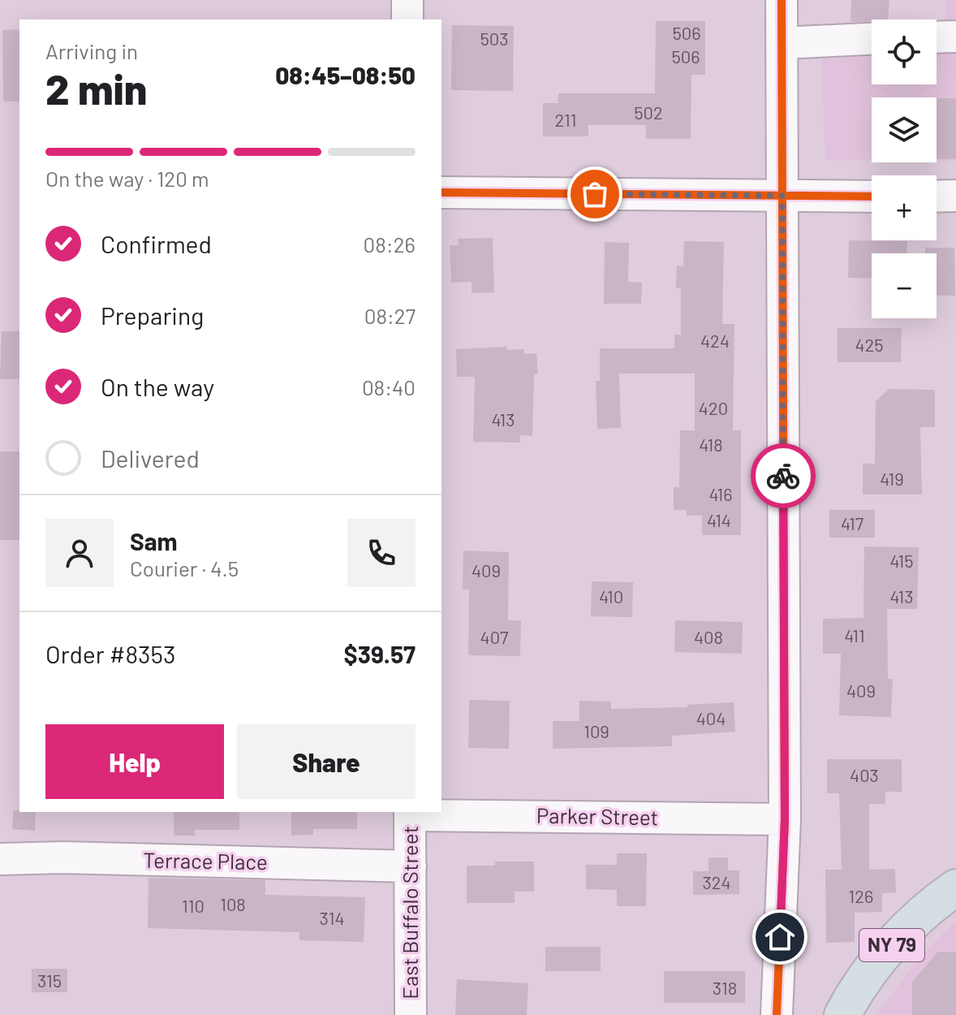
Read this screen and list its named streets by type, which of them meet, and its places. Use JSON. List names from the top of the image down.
{
  "streets": {
    "highway": ["NY 79"],
    "street": ["Parker Street", "Terrace Place", "East Buffalo Street"]
  },
  "crossings": [
    ["Parker Street", "East Buffalo Street"],
    ["Terrace Place", "East Buffalo Street"]
  ],
  "house_numbers": [
    "506",
    "503",
    "506",
    "502",
    "211",
    "424",
    "425",
    "420",
    "413",
    "418",
    "419",
    "416",
    "414",
    "417",
    "415",
    "409",
    "410",
    "413",
    "411",
    "407",
    "408",
    "409",
    "404",
    "109",
    "403",
    "324",
    "126",
    "108",
    "110",
    "314",
    "315",
    "318"
  ],
  "page": {
    "map_buttons": ["+", "−"],
    "heading": ["2 min", "Arriving in", "08:45–08:50"],
    "panel": [
      "Sam",
      "Courier · 4.5",
      "Order #8353",
      "$39.57"
    ],
    "bar": "On the way · 120 m",
    "list": [
      ["Confirmed", "08:26"],
      ["Preparing", "08:27"],
      ["On the way", "08:40"],
      "Delivered"
    ],
    "buttons": ["Help", "Share"]
  }
}
